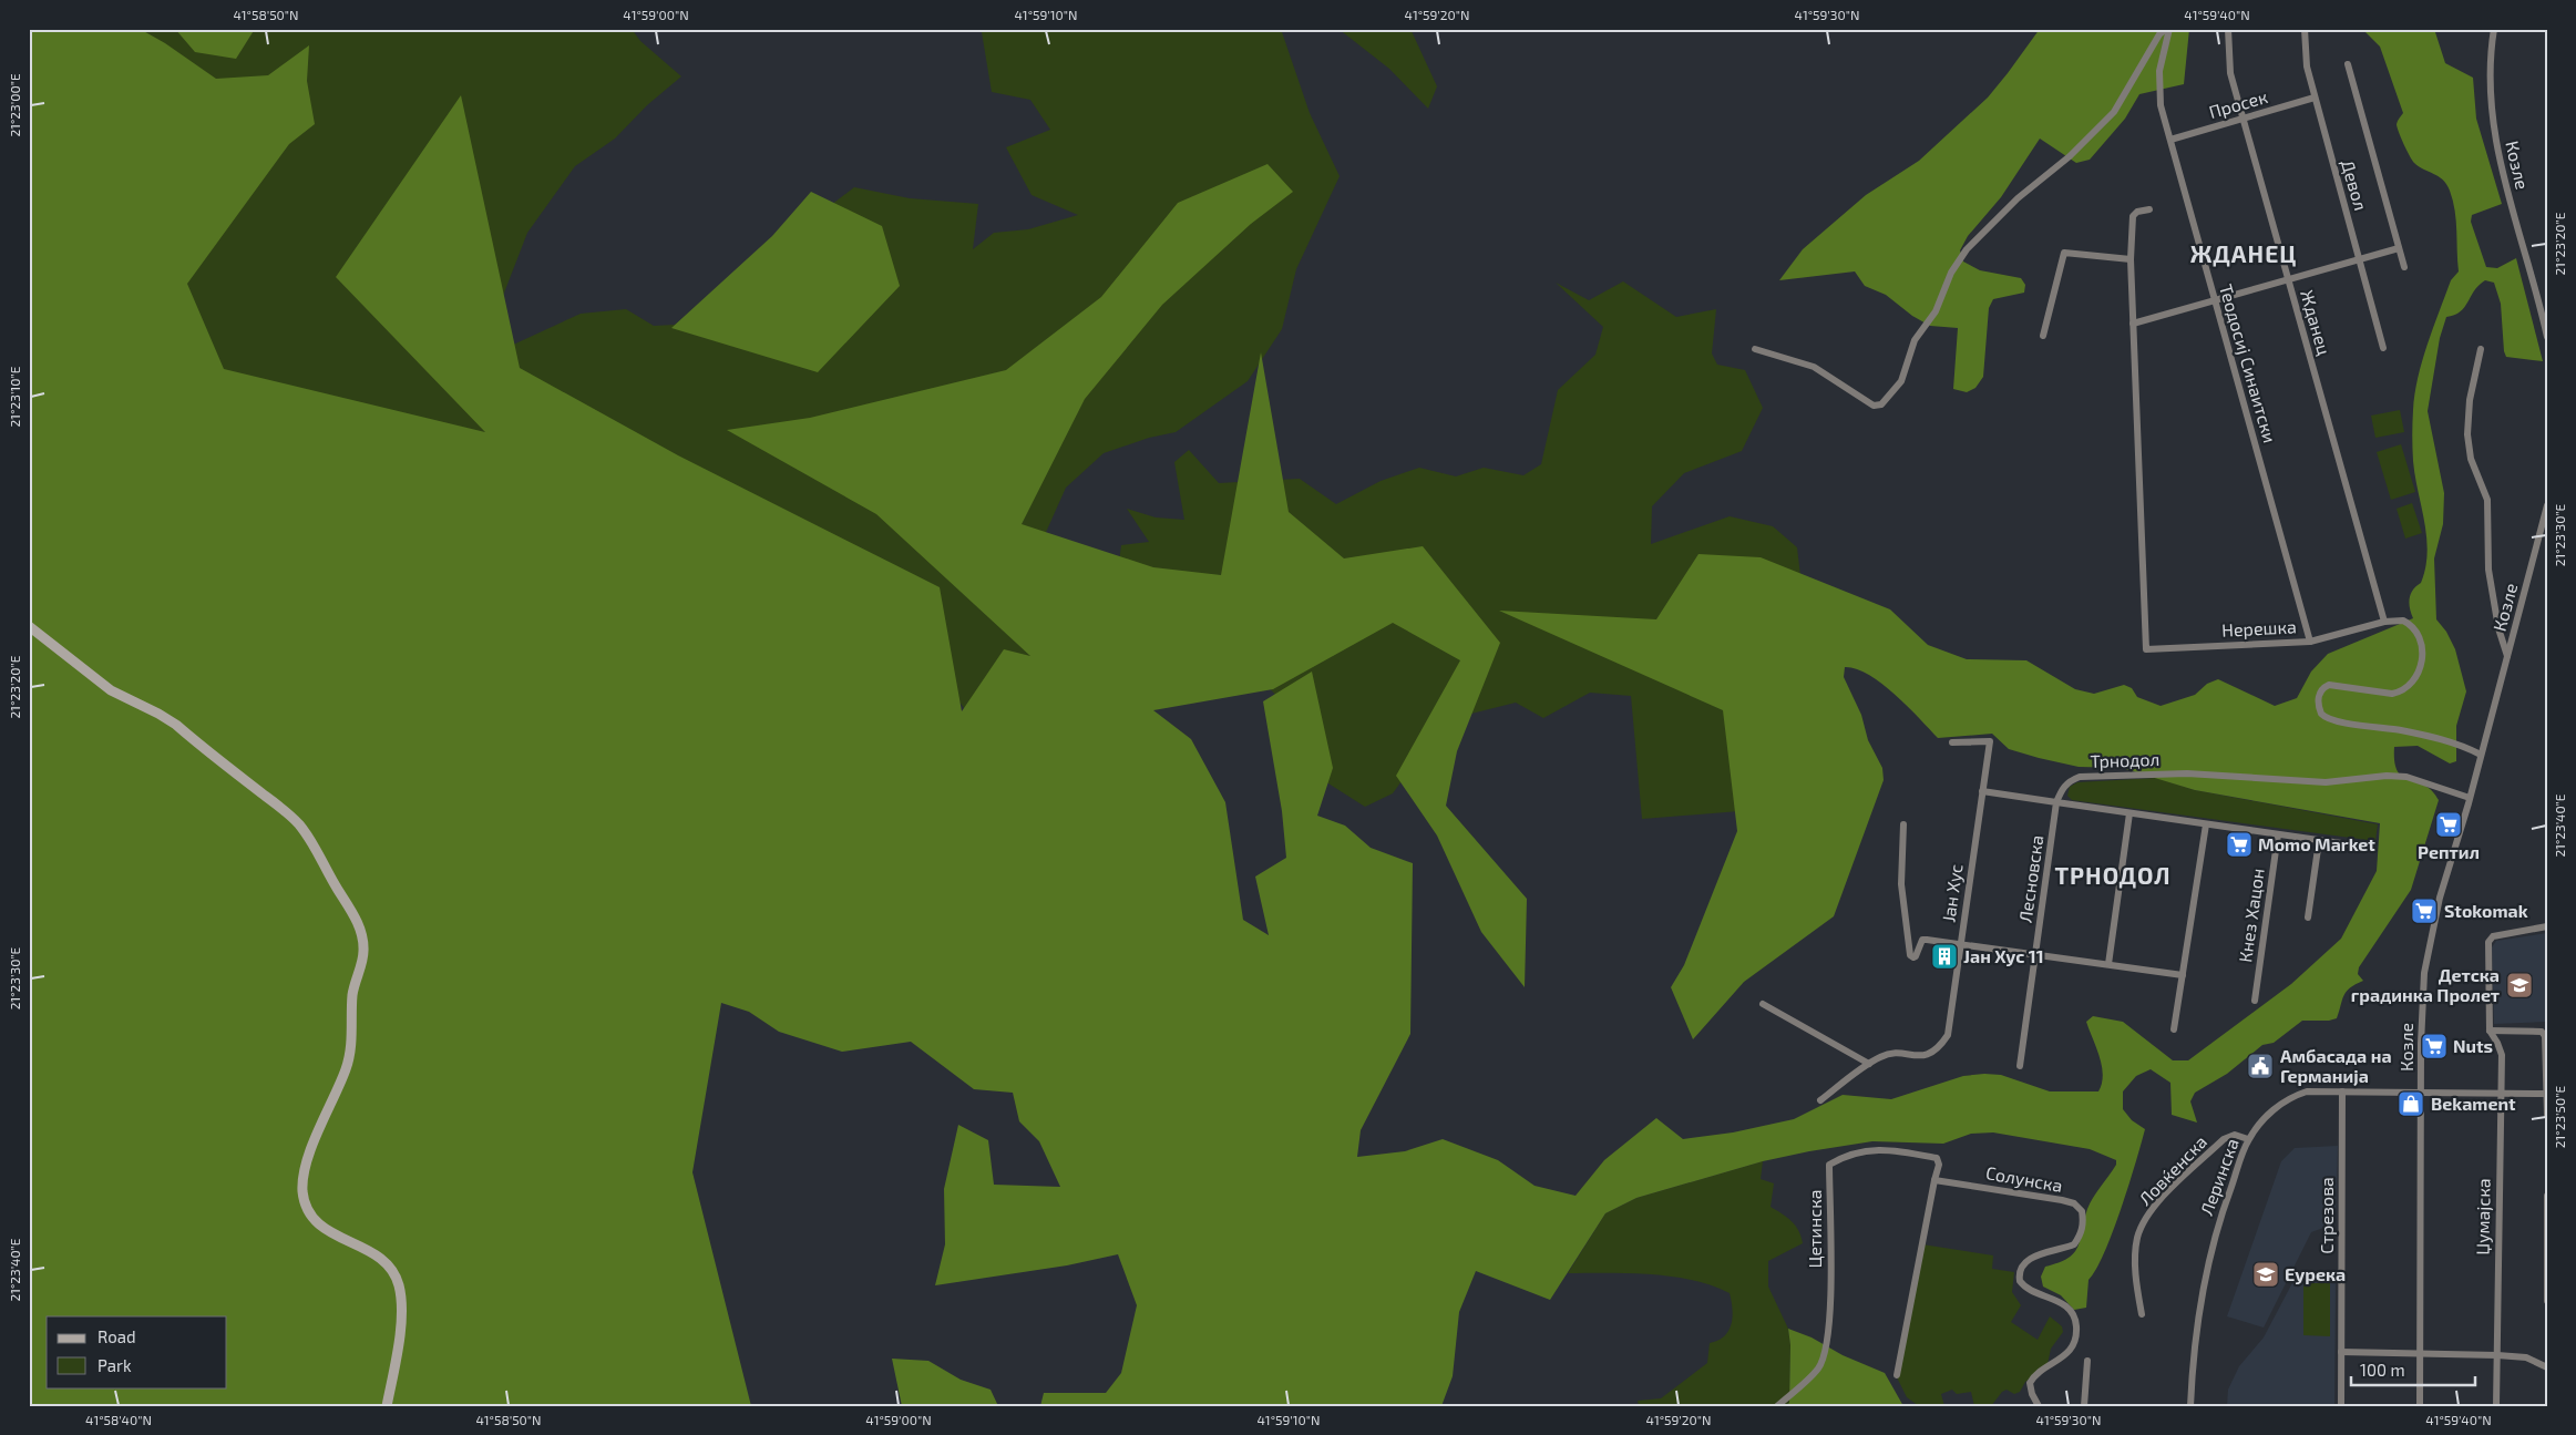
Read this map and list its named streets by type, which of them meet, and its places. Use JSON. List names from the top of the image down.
{
  "streets": {
    "street": [
      "Просек",
      "Козле",
      "Девол",
      "Жданец",
      "Теодосиј Синаитски",
      "Нерешка",
      "Трнодол",
      "Лесновска",
      "Јан Хус",
      "Кнез Хацон",
      "Ловќенска",
      "Леринска",
      "Солунска",
      "Стрезова",
      "Џумајска",
      "Цетинска"
    ]
  },
  "crossings": [
    ["Просек", "Девол"],
    ["Просек", "Жданец"],
    ["Просек", "Теодосиј Синаитски"],
    ["Козле", "Нерешка"],
    ["Козле", "Трнодол"],
    ["Козле", "Леринска"],
    ["Жданец", "Нерешка"],
    ["Теодосиј Синаитски", "Нерешка"],
    ["Трнодол", "Лесновска"],
    ["Ловќенска", "Леринска"],
    ["Леринска", "Стрезова"],
    ["Леринска", "Џумајска"],
    ["Солунска", "Цетинска"]
  ],
  "districts": ["ЖДАНЕЦ", "ТРНОДОЛ"],
  "places": {
    "supermarket": [
      "Рептил",
      "Momo Market",
      "Stokomak",
      "Nuts"
    ],
    "building": ["Јан Хус 11"],
    "school or university": ["Детска градинка Пролет", "Еурека"],
    "public building": ["Амбасада на Германија"],
    "shop": ["Bekament"]
  },
  "legend": ["Road", "Park"],
  "scale_bar": "100 m",
  "coordinates": [
    "41°58'50\"N",
    "41°59'00\"N",
    "41°59'10\"N",
    "41°59'20\"N",
    "41°59'30\"N",
    "41°59'40\"N",
    "21°23'00\"E",
    "21°23'20\"E",
    "21°23'10\"E",
    "21°23'30\"E",
    "21°23'40\"E",
    "21°23'50\"E",
    "41°58'40\"N"
  ]
}
